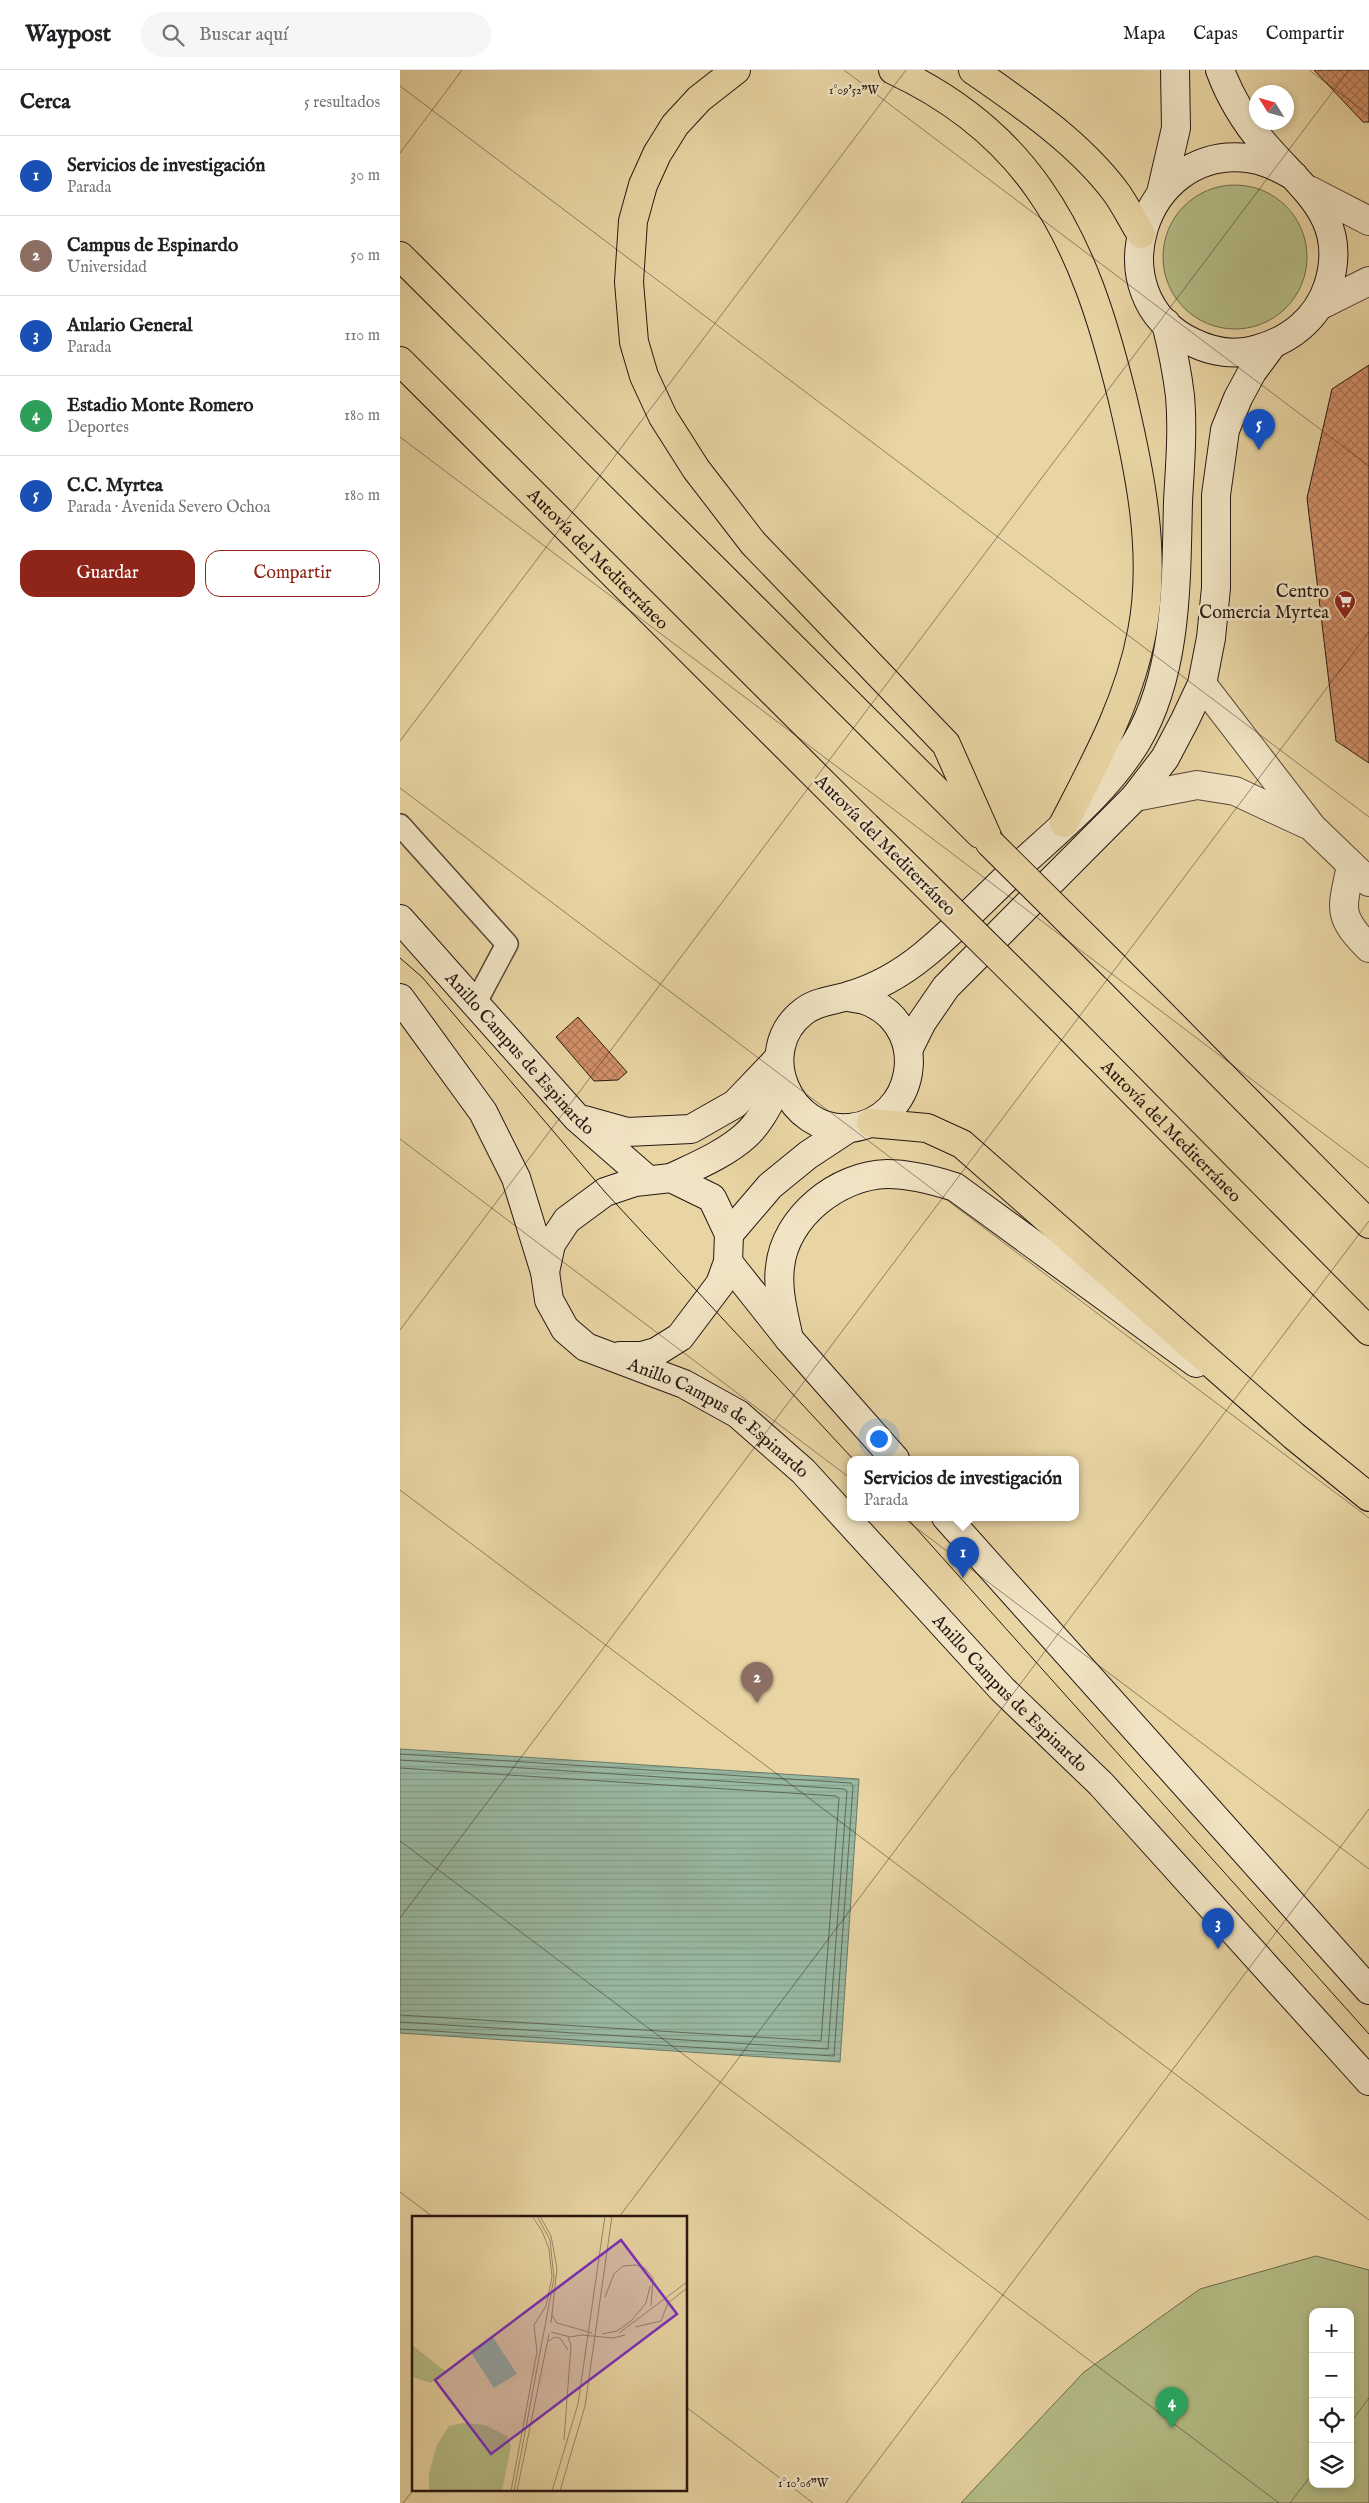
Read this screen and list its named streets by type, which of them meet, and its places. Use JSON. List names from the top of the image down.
{
  "streets": {
    "highway": ["Autovía del Mediterráneo"],
    "main road": ["Anillo Campus de Espinardo"]
  },
  "places": {
    "supermarket": ["Centro Comercia Myrtea"]
  },
  "north": "top left",
  "page": {
    "header": "Waypost",
    "search": "Buscar aquí",
    "nav": ["Mapa", "Capas", "Compartir"],
    "heading": ["Cerca", "5 resultados"],
    "list": [
      {
        "mark": "1",
        "name": "Servicios de investigación",
        "note": "Parada",
        "value": "30 m"
      },
      {
        "mark": "2",
        "name": "Campus de Espinardo",
        "note": "Universidad",
        "value": "50 m"
      },
      {
        "mark": "3",
        "name": "Aulario General",
        "note": "Parada",
        "value": "110 m"
      },
      {
        "mark": "4",
        "name": "Estadio Monte Romero",
        "note": "Deportes",
        "value": "180 m"
      },
      {
        "mark": "5",
        "name": "C.C. Myrtea",
        "note": "Parada · Avenida Severo Ochoa",
        "value": "180 m"
      }
    ],
    "pins": [
      "5",
      "1",
      "2",
      "3",
      "4"
    ],
    "buttons": ["Guardar", "Compartir"],
    "popup": ["Servicios de investigación", "Parada"],
    "map_buttons": ["+", "−"]
  },
  "coordinates": ["1°09'52\"W", "1°10'06\"W"]
}
